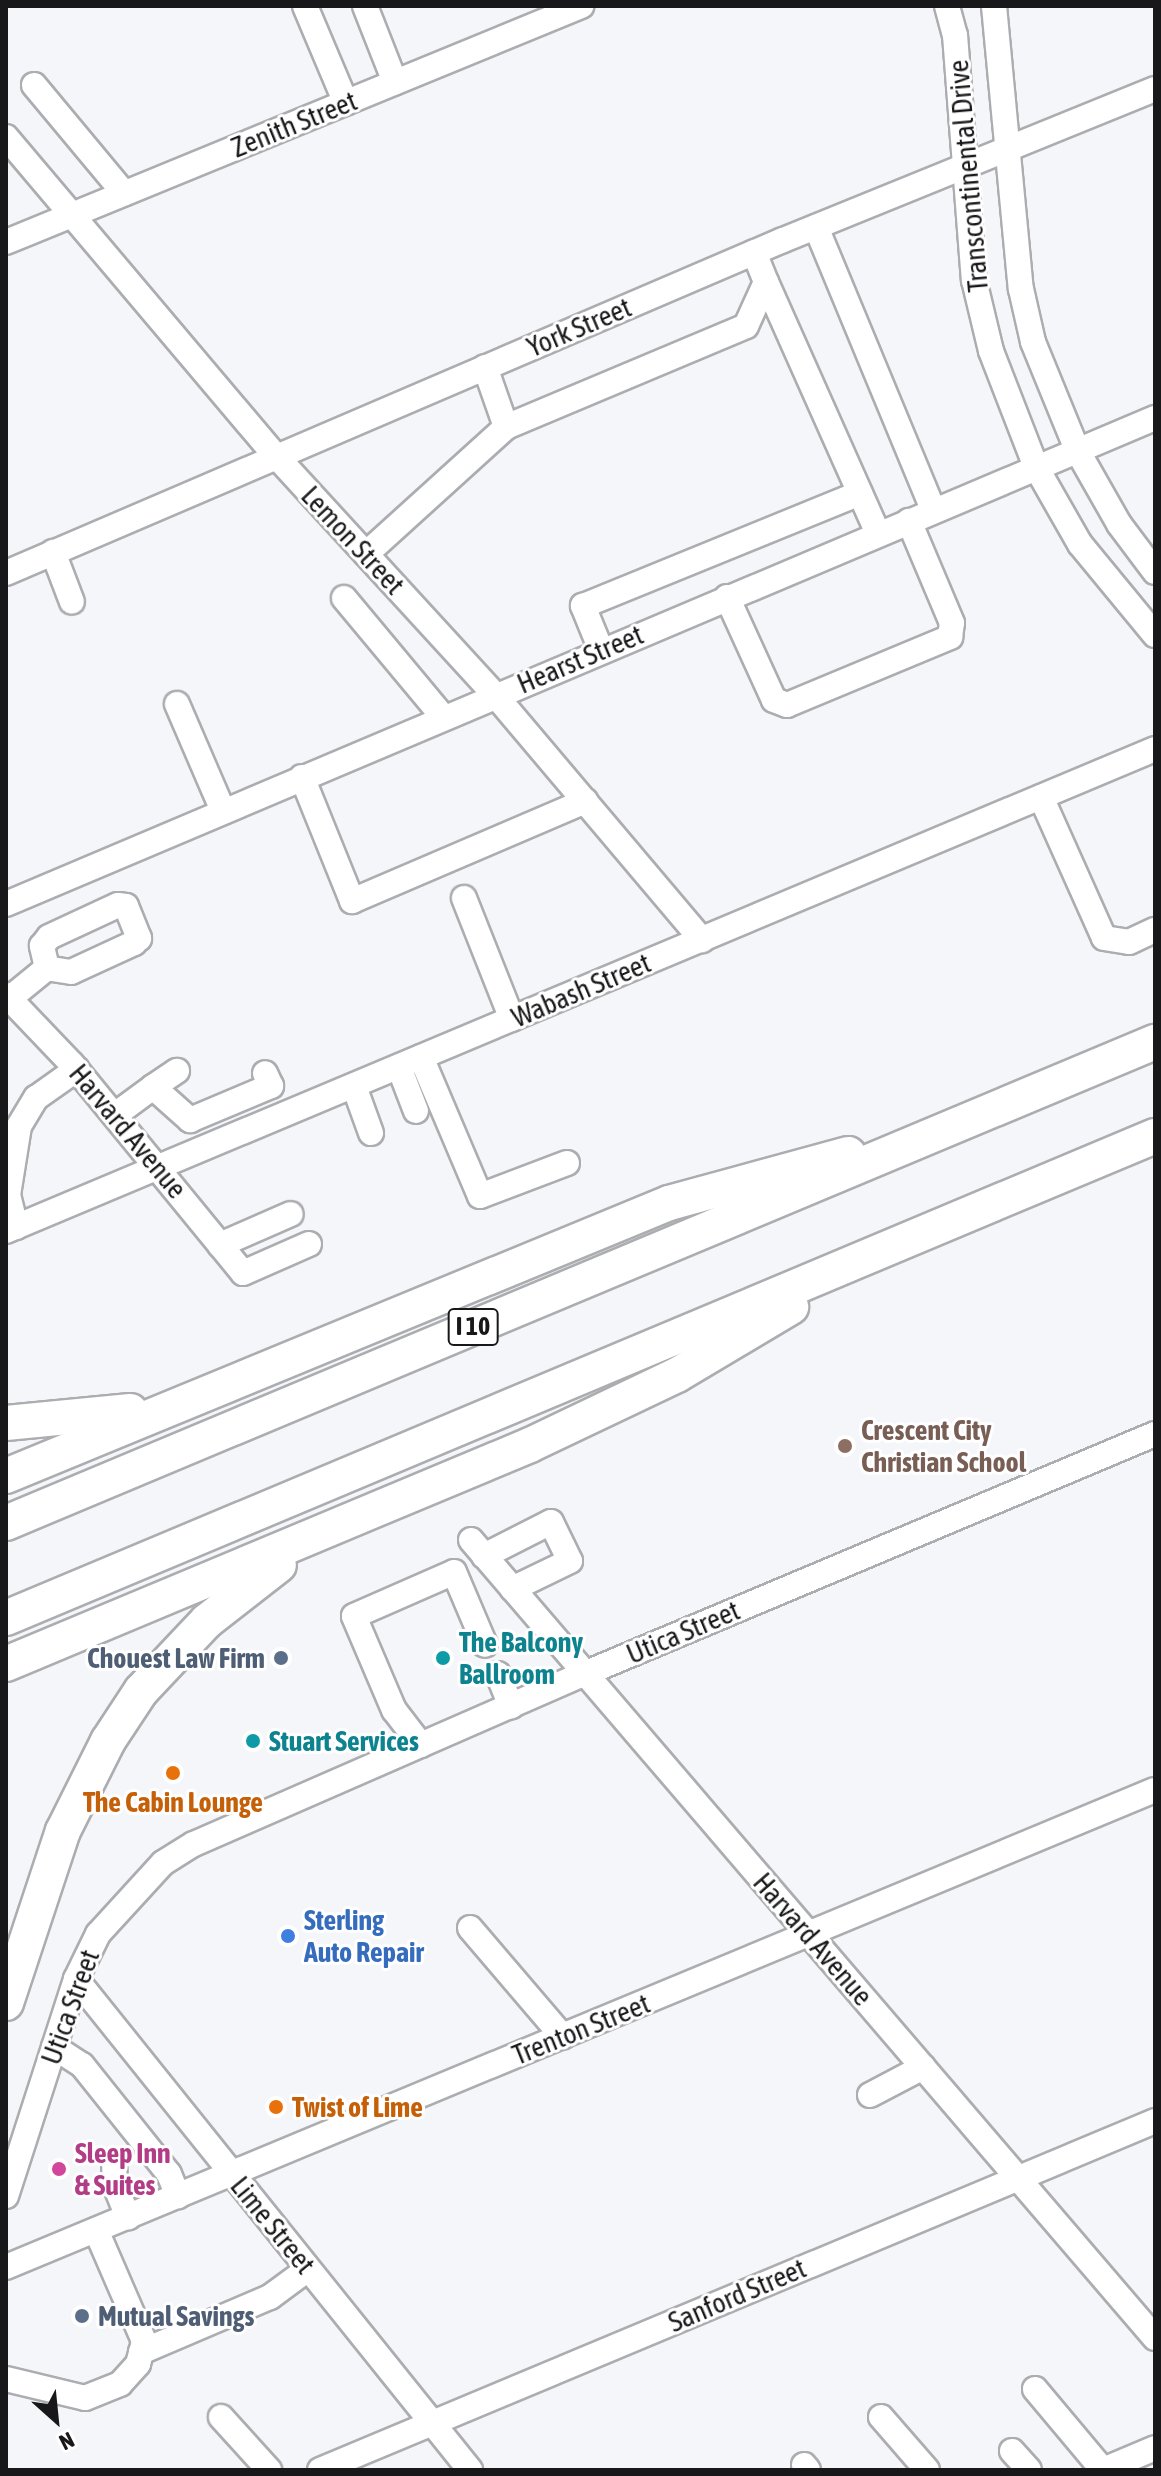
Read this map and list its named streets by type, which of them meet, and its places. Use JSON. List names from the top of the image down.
{
  "streets": {
    "highway": ["I 10"],
    "street": [
      "Zenith Street",
      "Transcontinental Drive",
      "York Street",
      "Lemon Street",
      "Hearst Street",
      "Wabash Street",
      "Harvard Avenue",
      "Utica Street",
      "Trenton Street",
      "Lime Street",
      "Sanford Street"
    ]
  },
  "crossings": [
    ["Zenith Street", "Lemon Street"],
    ["Transcontinental Drive", "York Street"],
    ["Transcontinental Drive", "Hearst Street"],
    ["York Street", "Lemon Street"],
    ["Lemon Street", "Hearst Street"],
    ["Lemon Street", "Wabash Street"],
    ["Wabash Street", "Harvard Avenue"],
    ["Harvard Avenue", "Utica Street"],
    ["Harvard Avenue", "Trenton Street"],
    ["Harvard Avenue", "Sanford Street"],
    ["Utica Street", "Lime Street"],
    ["Trenton Street", "Lime Street"],
    ["Lime Street", "Sanford Street"]
  ],
  "places": [
    "Crescent City Christian School",
    "Chouest Law Firm",
    "The Balcony Ballroom",
    "Stuart Services",
    "The Cabin Lounge",
    "Sterling Auto Repair",
    "Twist of Lime",
    "Sleep Inn & Suites",
    "Mutual Savings"
  ],
  "north": "bottom right"
}
